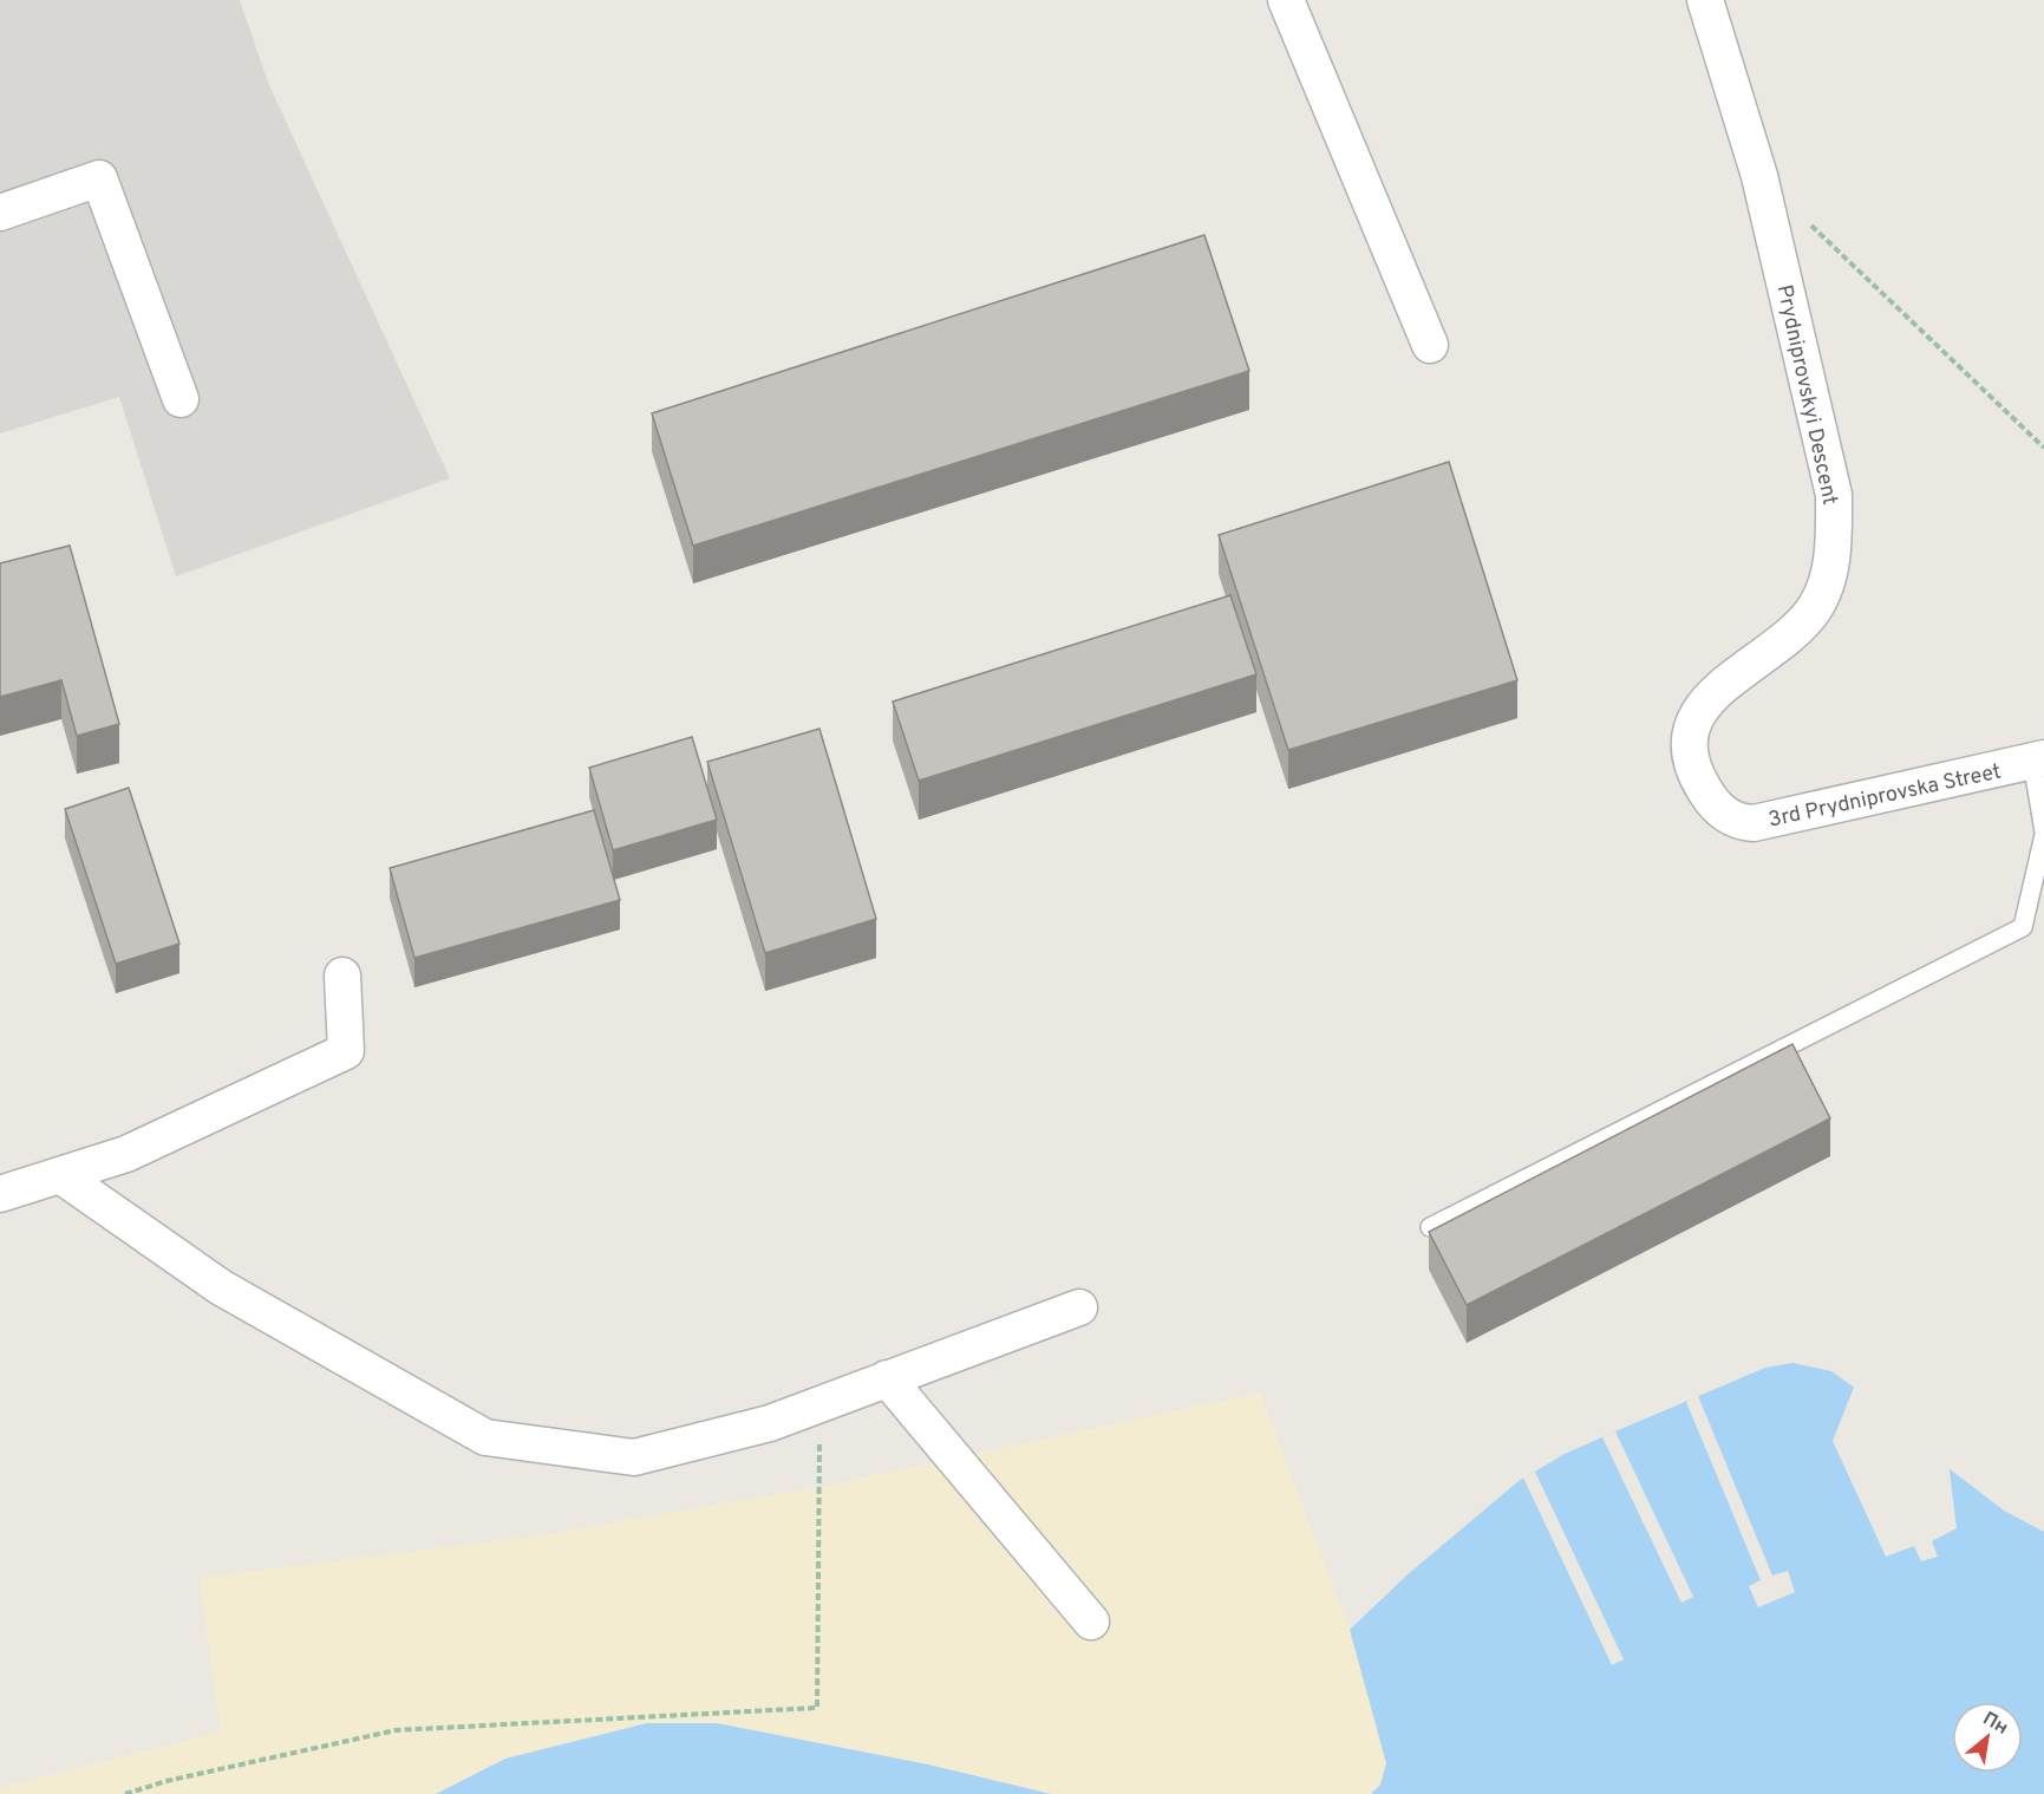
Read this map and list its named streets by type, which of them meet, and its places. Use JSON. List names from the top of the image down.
{
  "streets": {
    "street": ["Prydniprovskyi Descent", "3rd Prydniprovska Street"]
  },
  "crossings": [
    ["Prydniprovskyi Descent", "3rd Prydniprovska Street"]
  ],
  "north": "top right"
}
